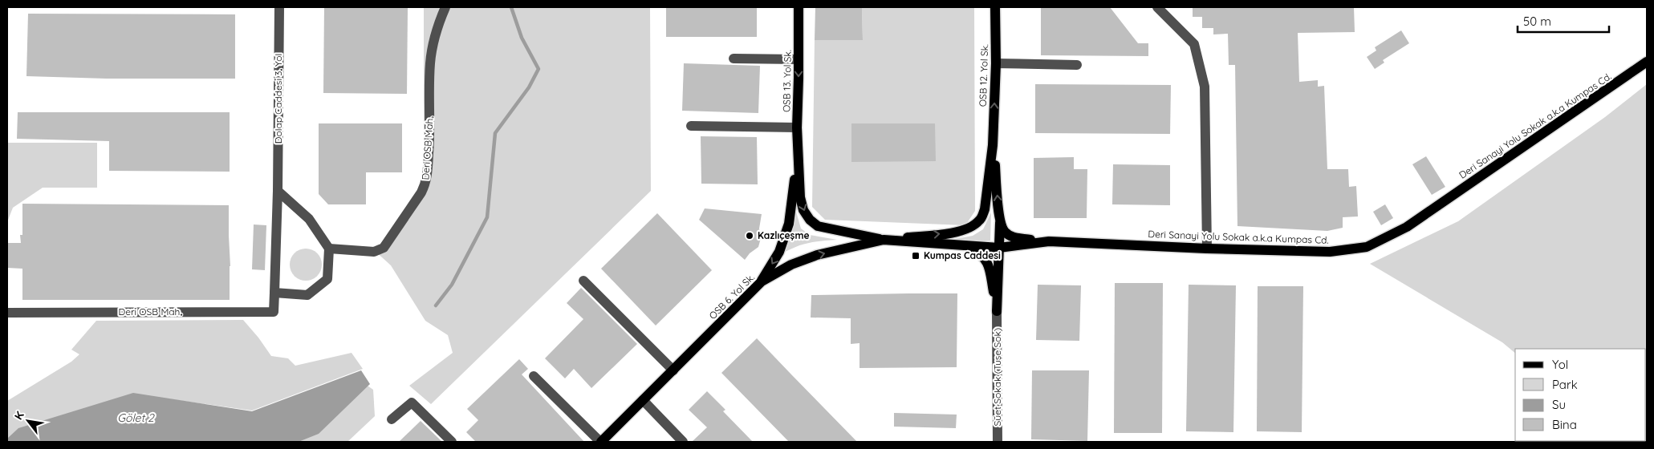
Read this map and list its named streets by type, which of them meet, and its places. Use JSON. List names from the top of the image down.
{
  "streets": {
    "main road": [
      "OSB 12. Yol Sk.",
      "OSB 13. Yol Sk.",
      "Deri Sanayi Yolu Sokak a.k.a Kumpas Cd.",
      "OSB 6. Yol Sk."
    ],
    "street": ["Dolap Caddesi 3. Yol", "Deri OSB Mah.", "Süet Sokak (Tuşe Sok)"]
  },
  "crossings": [
    ["Dolap Caddesi 3. Yol", "Deri OSB Mah."],
    ["Deri Sanayi Yolu Sokak a.k.a Kumpas Cd.", "OSB 6. Yol Sk."]
  ],
  "one_way": ["OSB 12. Yol Sk.", "OSB 13. Yol Sk."],
  "water": ["Gölet 2"],
  "places": {
    "other": ["Kazlıçeşme"],
    "transit": ["Kumpas Caddesi"]
  },
  "legend": [
    "Yol",
    "Park",
    "Su",
    "Bina"
  ],
  "scale_bar": "50 m",
  "north": "top left"
}
